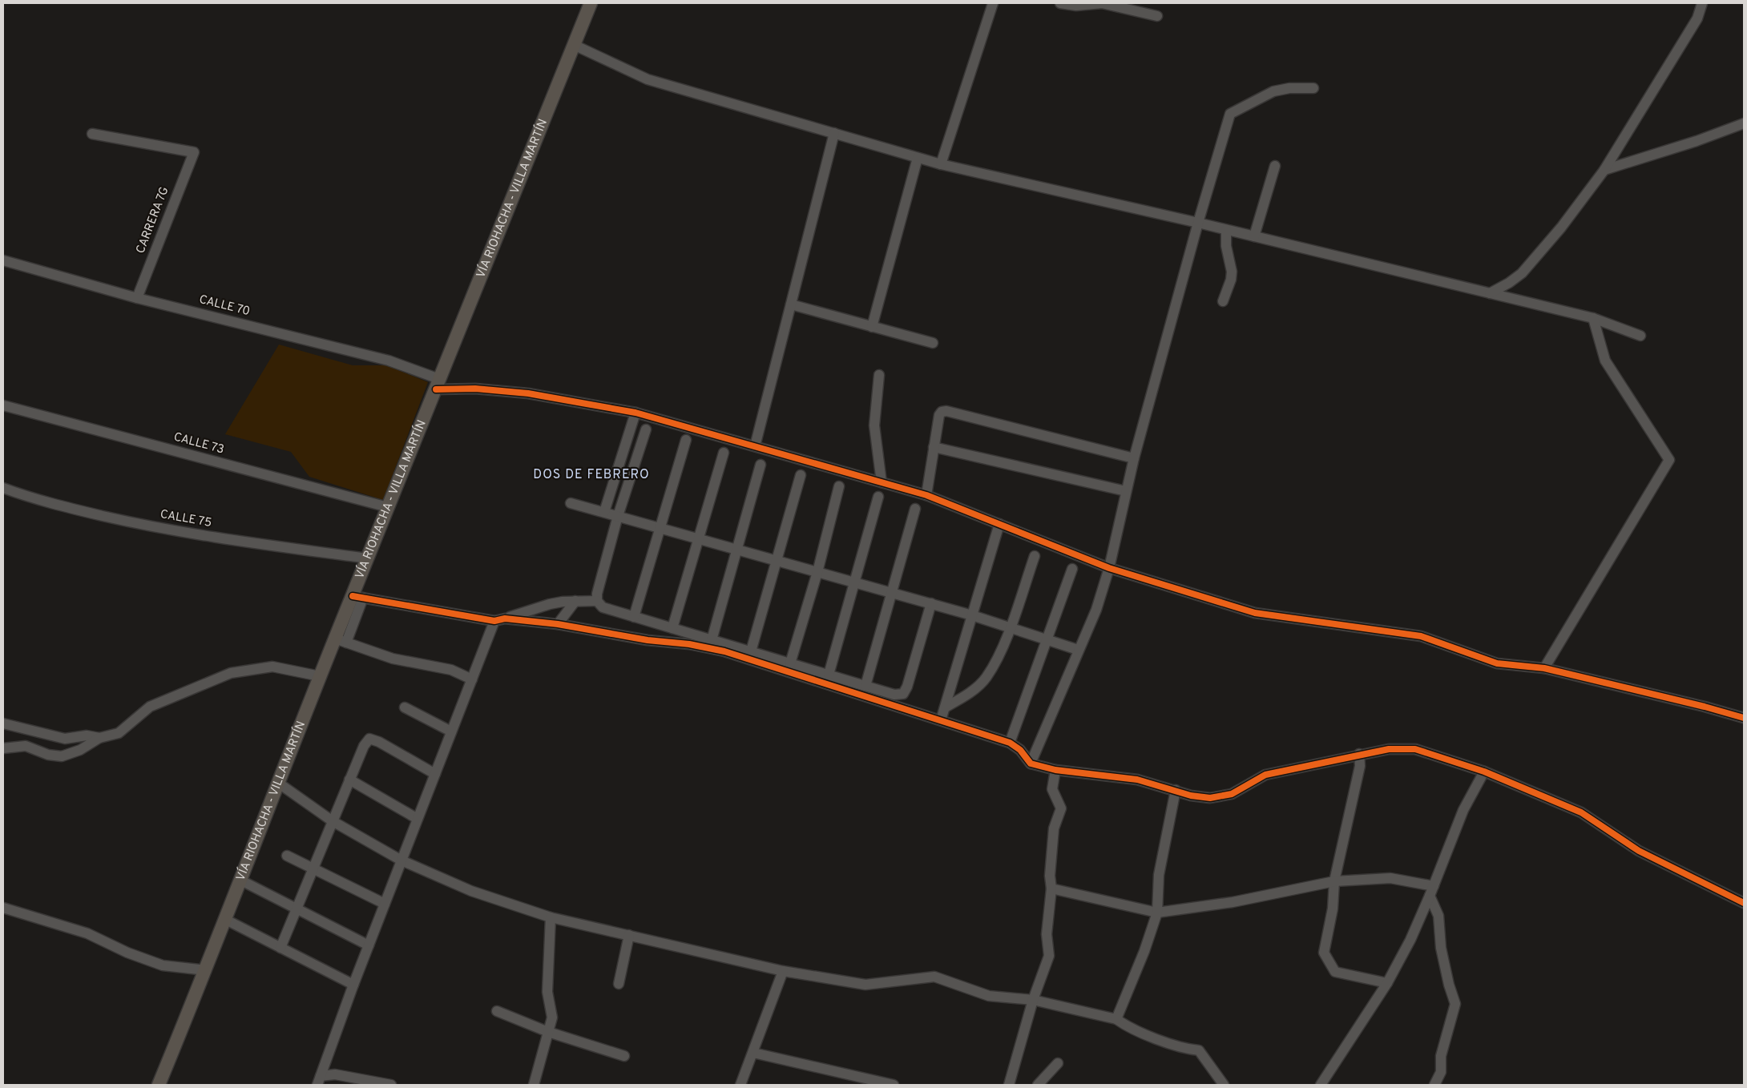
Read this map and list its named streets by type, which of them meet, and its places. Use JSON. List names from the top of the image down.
{
  "streets": {
    "main road": ["VÍA RIOHACHA - VILLA MARTÍN"],
    "street": [
      "CARRERA 7G",
      "CALLE 70",
      "CALLE 73",
      "CALLE 75"
    ]
  },
  "crossings": [
    ["VÍA RIOHACHA - VILLA MARTÍN", "CALLE 70"],
    ["VÍA RIOHACHA - VILLA MARTÍN", "CALLE 73"],
    ["VÍA RIOHACHA - VILLA MARTÍN", "CALLE 75"],
    ["CARRERA 7G", "CALLE 70"]
  ],
  "districts": ["DOS DE FEBRERO"]
}
